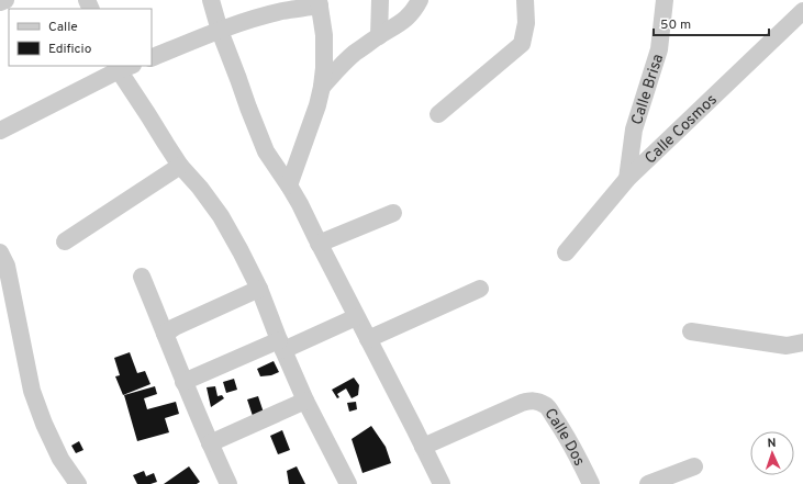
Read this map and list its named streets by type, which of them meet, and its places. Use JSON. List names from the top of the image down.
{
  "streets": {
    "street": ["Calle Brisa", "Calle Cosmos", "Calle Dos"]
  },
  "crossings": [
    ["Calle Brisa", "Calle Cosmos"]
  ],
  "legend": ["Calle", "Edificio"],
  "scale_bar": "50 m",
  "north": "top"
}
